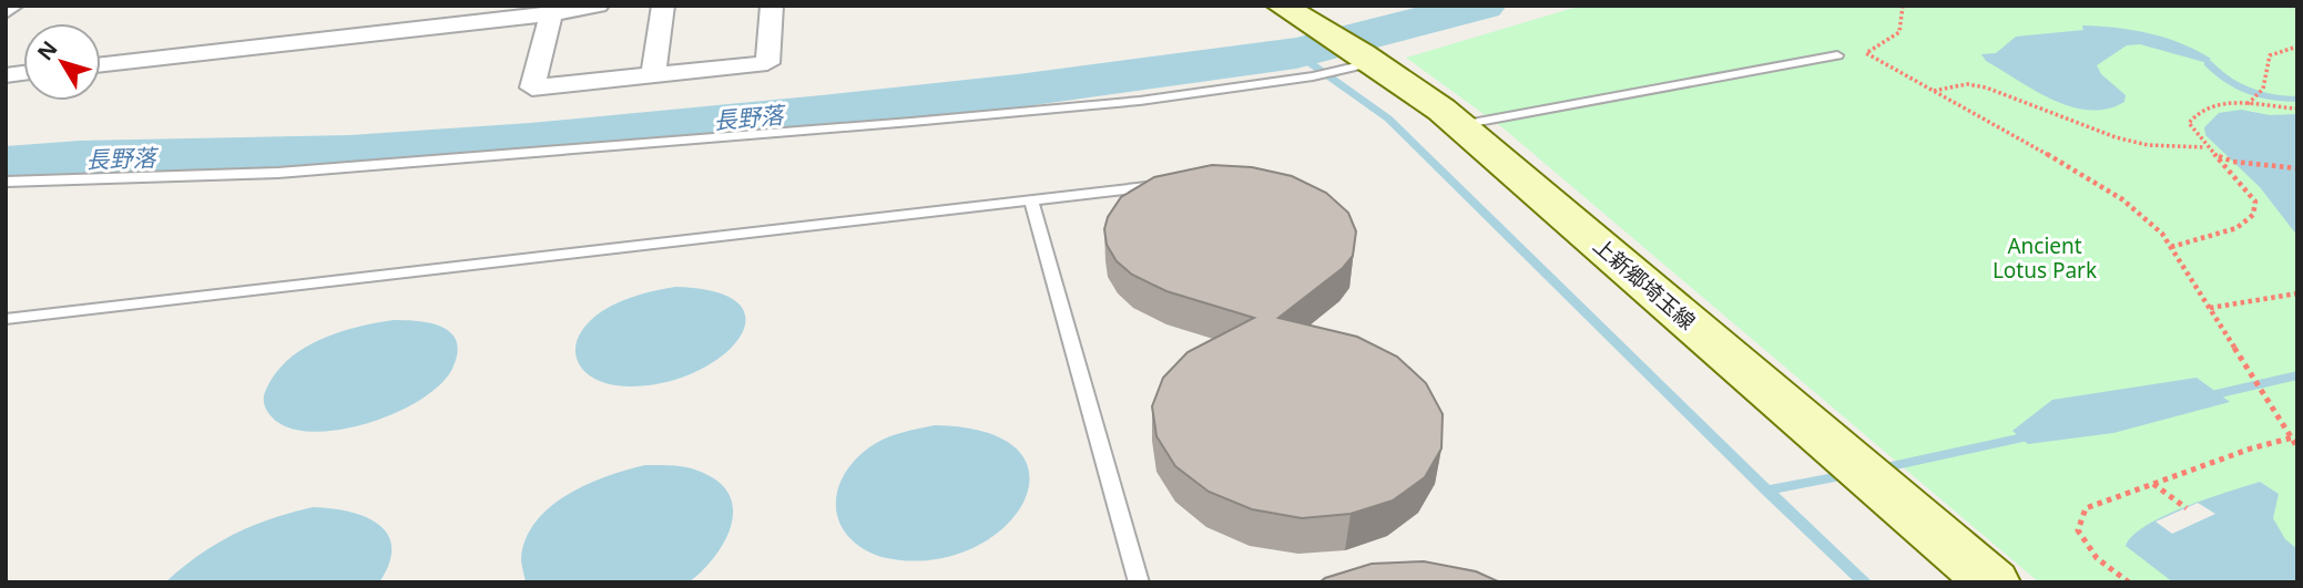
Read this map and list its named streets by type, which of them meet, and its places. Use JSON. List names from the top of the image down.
{
  "streets": {
    "main road": ["上新郷埼玉線"]
  },
  "water": ["長野落"],
  "parks": ["Ancient Lotus Park"],
  "north": "top left"
}
